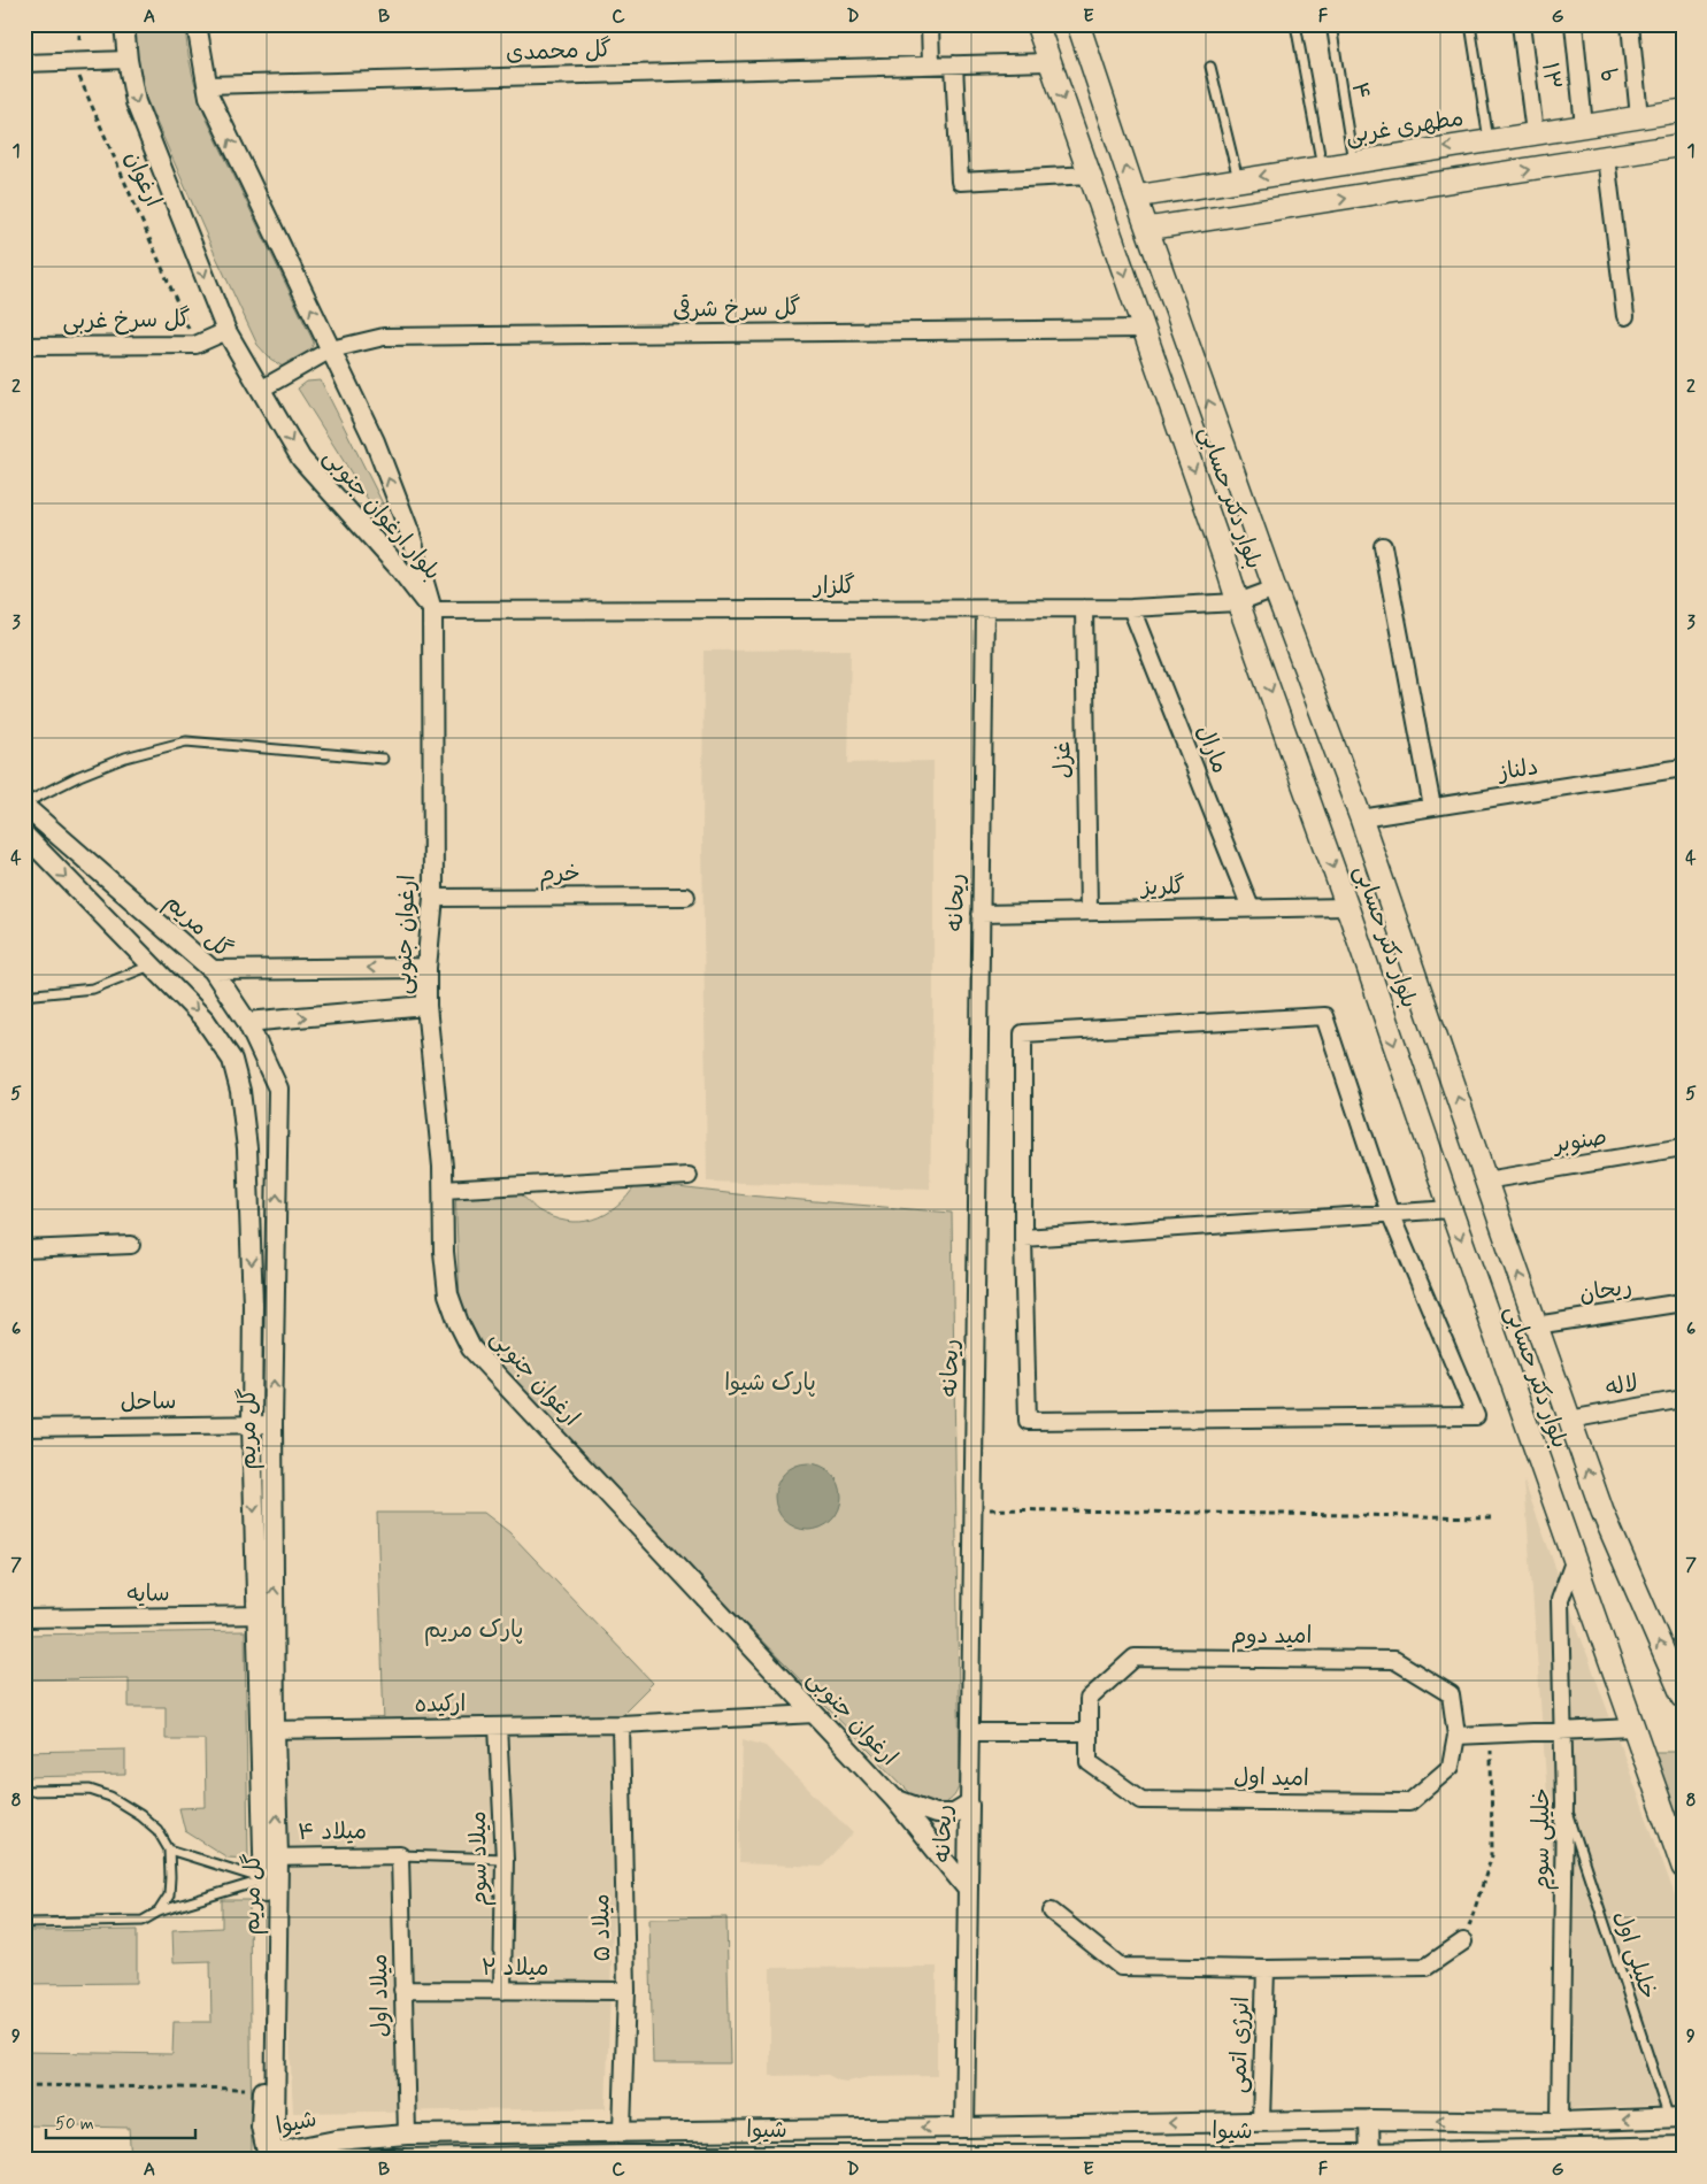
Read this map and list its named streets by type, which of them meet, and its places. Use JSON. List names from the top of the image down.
{
  "streets": {
    "main road": ["مطهری غربی", "بلوار دکتر حسابی"],
    "street": [
      "گل محمدی",
      "۹",
      "۱۳",
      "گل سرخ شرقی",
      "گل سرخ غربی",
      "بلوار ارغوان جنوبی",
      "گلزار",
      "مارال",
      "غزل",
      "دلناز",
      "خرم",
      "گلریز",
      "ریحانه",
      "گل مریم",
      "ارغوان جنوبی",
      "صنوبر",
      "ریحان",
      "لاله",
      "ساحل",
      "سایه",
      "امید دوم",
      "ارکیده",
      "امید اول",
      "میلاد ۴",
      "خلیلی سوم",
      "میلاد سوم",
      "میلاد ۵",
      "میلاد ۲",
      "میلاد اول",
      "انرژی اتمی",
      "شیوا"
    ],
    "lane": ["۴", "خلیلی اول"],
    "path": ["ارغوان"]
  },
  "crossings": [
    ["گل محمدی", "بلوار دکتر حسابی"],
    ["گل محمدی", "بلوار ارغوان جنوبی"],
    ["۹", "مطهری غربی"],
    ["۱۳", "مطهری غربی"],
    ["۴", "مطهری غربی"],
    ["مطهری غربی", "بلوار دکتر حسابی"],
    ["ارغوان", "گل سرخ غربی"],
    ["گل سرخ شرقی", "بلوار دکتر حسابی"],
    ["گل سرخ شرقی", "بلوار ارغوان جنوبی"],
    ["گل سرخ غربی", "بلوار ارغوان جنوبی"],
    ["بلوار دکتر حسابی", "گلزار"],
    ["بلوار دکتر حسابی", "دلناز"],
    ["بلوار دکتر حسابی", "گلریز"],
    ["بلوار دکتر حسابی", "صنوبر"],
    ["بلوار دکتر حسابی", "ریحان"],
    ["بلوار دکتر حسابی", "لاله"],
    ["بلوار دکتر حسابی", "خلیلی سوم"],
    ["بلوار ارغوان جنوبی", "گلزار"],
    ["بلوار ارغوان جنوبی", "ارغوان جنوبی"],
    ["گلزار", "مارال"],
    ["گلزار", "غزل"],
    ["گلزار", "ریحانه"],
    ["گلزار", "ارغوان جنوبی"],
    ["مارال", "گلریز"],
    ["غزل", "گلریز"],
    ["خرم", "ارغوان جنوبی"],
    ["گلریز", "ریحانه"],
    ["ریحانه", "ارغوان جنوبی"],
    ["ریحانه", "شیوا"],
    ["گل مریم", "ساحل"],
    ["گل مریم", "سایه"],
    ["گل مریم", "ارکیده"],
    ["گل مریم", "میلاد ۴"],
    ["گل مریم", "شیوا"],
    ["ارغوان جنوبی", "ارکیده"],
    ["امید دوم", "امید اول"],
    ["ارکیده", "میلاد سوم"],
    ["ارکیده", "میلاد ۵"],
    ["میلاد ۴", "میلاد اول"],
    ["خلیلی سوم", "خلیلی اول"],
    ["خلیلی سوم", "شیوا"],
    ["میلاد سوم", "میلاد ۲"],
    ["میلاد ۵", "میلاد ۲"],
    ["میلاد ۵", "شیوا"],
    ["خلیلی اول", "شیوا"],
    ["میلاد ۲", "میلاد اول"],
    ["میلاد اول", "شیوا"],
    ["انرژی اتمی", "شیوا"]
  ],
  "parks": ["پارک شیوا", "پارک مریم"],
  "scale_bar": "50 m",
  "grid": {
    "columns": [
      "A",
      "B",
      "C",
      "D",
      "E",
      "F",
      "G"
    ],
    "rows": [
      "1",
      "2",
      "3",
      "4",
      "5",
      "6",
      "7",
      "8",
      "9"
    ]
  }
}
